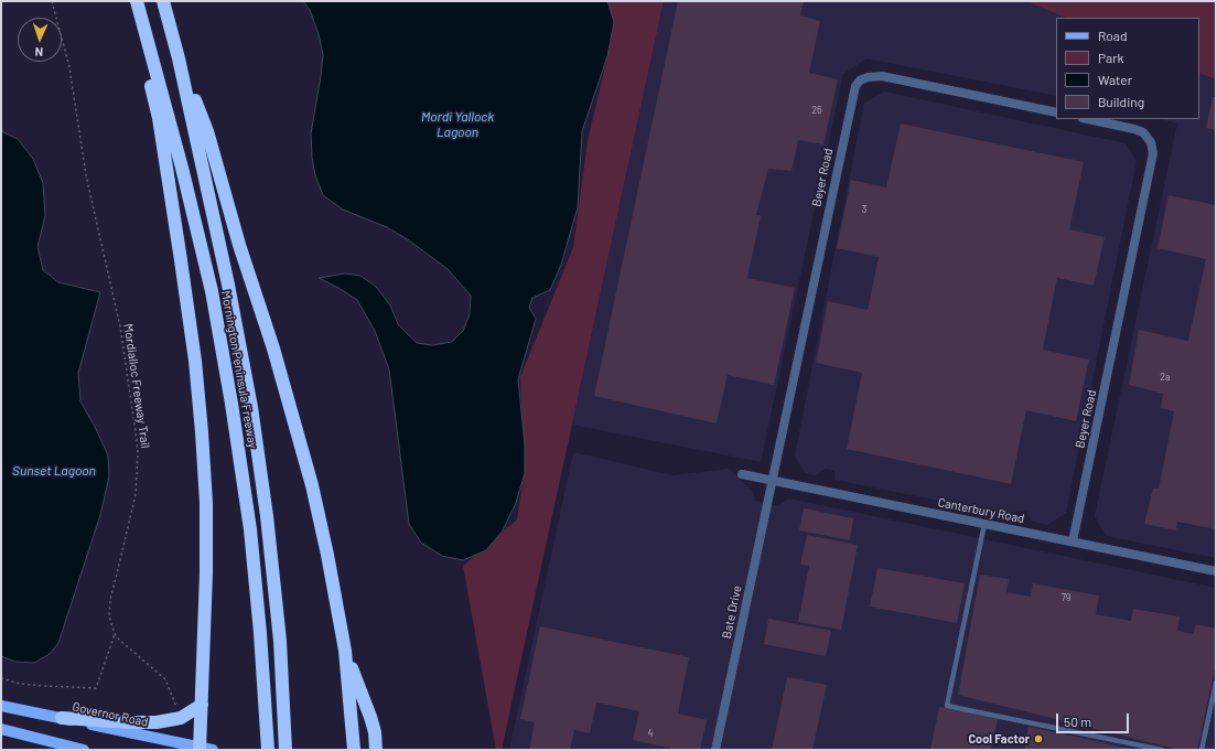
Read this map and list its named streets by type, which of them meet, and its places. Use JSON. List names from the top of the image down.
{
  "streets": {
    "highway": ["Mornington Peninsula Freeway"],
    "main road": ["Governor Road"],
    "street": ["Beyer Road", "Canterbury Road", "Bate Drive"],
    "path": ["Mordialloc Freeway Trail"]
  },
  "crossings": [
    ["Beyer Road", "Canterbury Road"],
    ["Beyer Road", "Bate Drive"],
    ["Canterbury Road", "Bate Drive"]
  ],
  "water": ["Mordi Yallock Lagoon", "Sunset Lagoon"],
  "places": ["Cool Factor"],
  "house_numbers": [
    "26",
    "3",
    "2a",
    "79",
    "4"
  ],
  "legend": [
    "Road",
    "Park",
    "Water",
    "Building"
  ],
  "scale_bar": "50 m",
  "north": "bottom"
}
